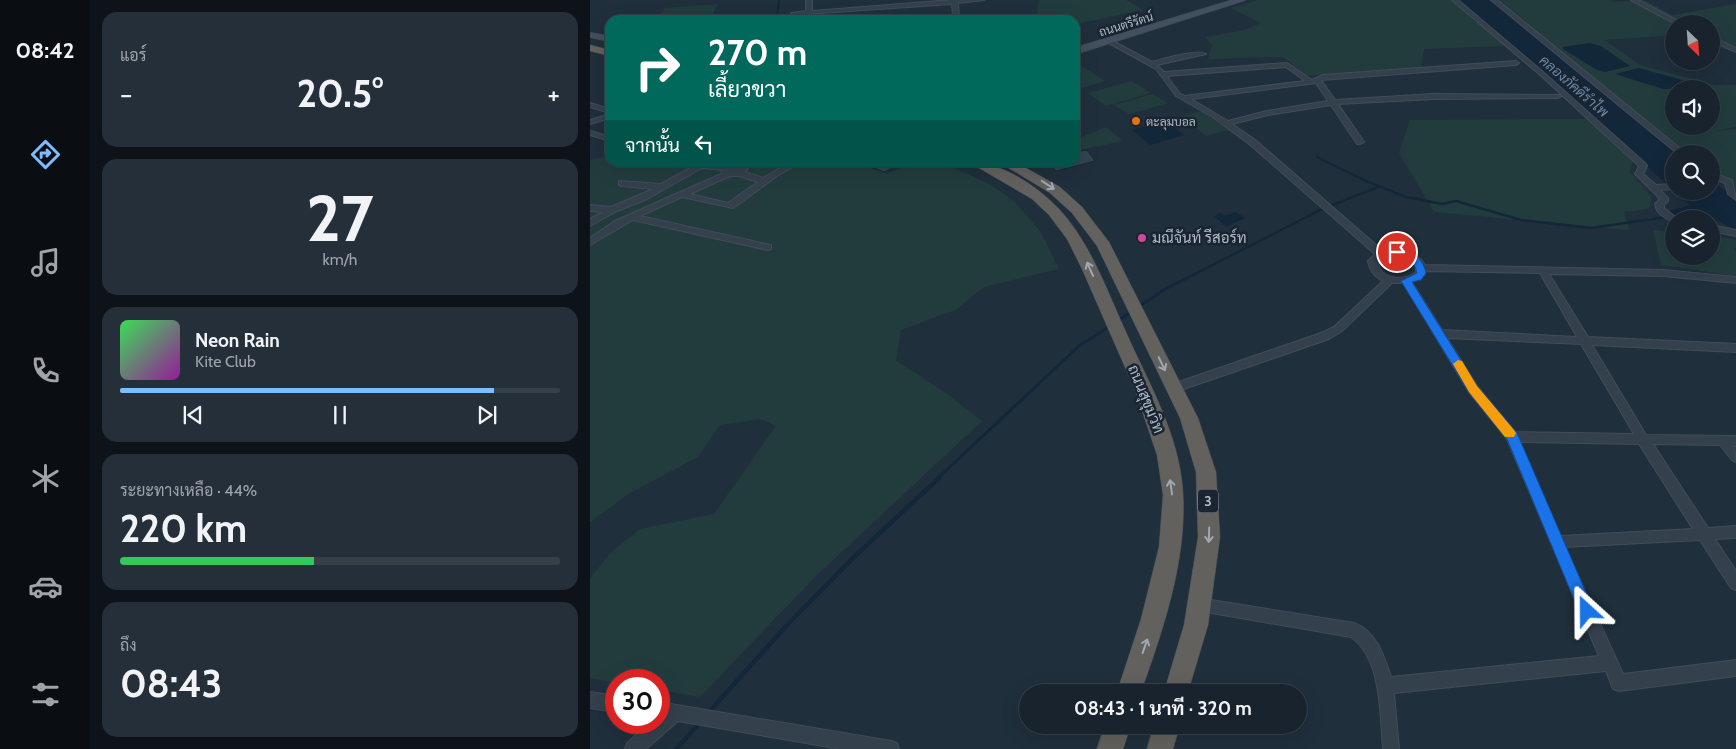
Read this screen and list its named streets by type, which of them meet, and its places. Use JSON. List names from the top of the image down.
{
  "streets": {
    "highway": ["ถนนสุขุมวิท", "3"],
    "main road": ["ถนนตรีรัตน์"]
  },
  "water": ["คลองภัคดีรำไพ"],
  "places": ["ตะลุมบอล", "มณีจันท์ รีสอร์ท"],
  "north": "bottom right",
  "page": {
    "tabs": "08:42",
    "tile": [
      "แอร์",
      ["27", "km/h"],
      ["ระยะทางเหลือ · 44%", "220 km"],
      ["ถึง", "08:43"]
    ],
    "turn": ["270 m", "เลี้ยวขวา"],
    "heat": ["−", "20.5°", "+"],
    "then": "จากนั้น",
    "song": ["Neon Rain", "Kite Club"],
    "limit": "30",
    "trip": "08:43 · 1 นาที · 320 m"
  }
}
